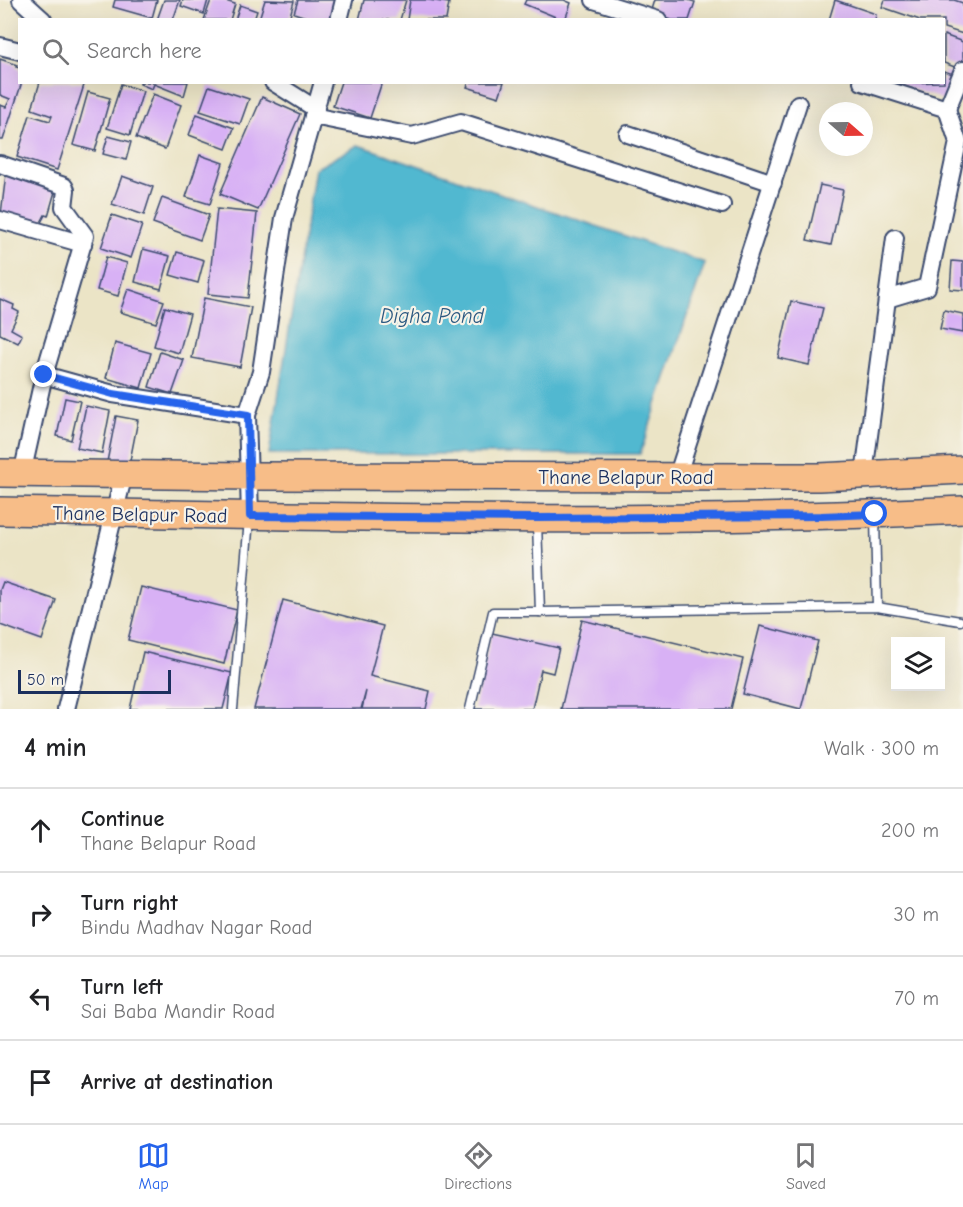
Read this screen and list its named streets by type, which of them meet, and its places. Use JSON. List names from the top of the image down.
{
  "streets": {
    "main road": ["Thane Belapur Road"]
  },
  "water": ["Digha Pond"],
  "scale_bar": "50 m",
  "north": "right",
  "page": {
    "search": "Search here",
    "scale": "50 m",
    "heading": ["4 min", "Walk · 300 m"],
    "list": [
      ["Continue", "Thane Belapur Road", "200 m"],
      ["Turn right", "Bindu Madhav Nagar Road", "30 m"],
      ["Turn left", "Sai Baba Mandir Road", "70 m"],
      "Arrive at destination"
    ],
    "nav": ["Map", "Directions", "Saved"]
  }
}
